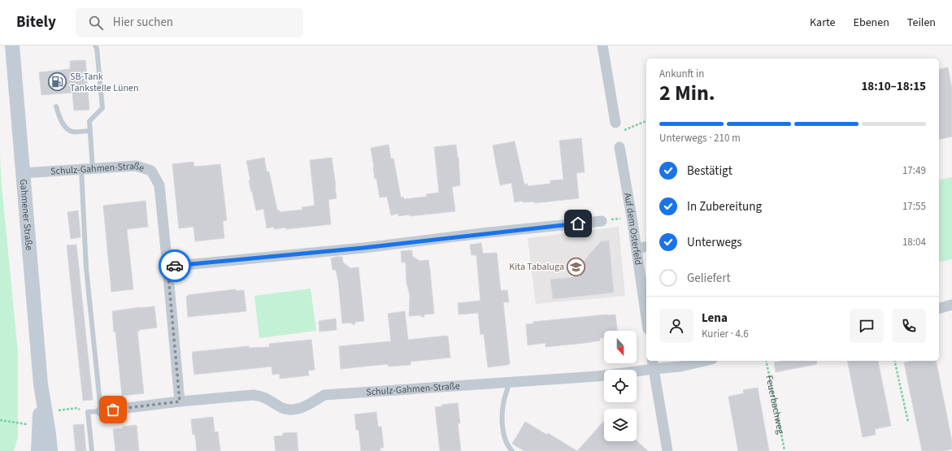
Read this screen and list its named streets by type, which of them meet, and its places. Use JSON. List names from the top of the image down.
{
  "streets": {
    "main road": ["Gahmener Straße"],
    "street": ["Schulz-Gahmen-Straße", "Auf dem Osterfeld"],
    "path": ["Feuerbachweg"]
  },
  "crossings": [
    ["Schulz-Gahmen-Straße", "Gahmener Straße"]
  ],
  "places": {
    "fuel station": ["SB-Tank Tankstelle Lünen"],
    "school or university": ["Kita Tabaluga"]
  },
  "north": "bottom",
  "page": {
    "header": "Bitely",
    "search": "Hier suchen",
    "nav": ["Karte", "Ebenen", "Teilen"],
    "heading": ["2 Min.", "Ankunft in", "18:10–18:15"],
    "panel": ["Lena", "Kurier · 4.6"],
    "bar": "Unterwegs · 210 m",
    "list": [
      ["Bestätigt", "17:49"],
      ["In Zubereitung", "17:55"],
      ["Unterwegs", "18:04"],
      "Geliefert"
    ]
  }
}
